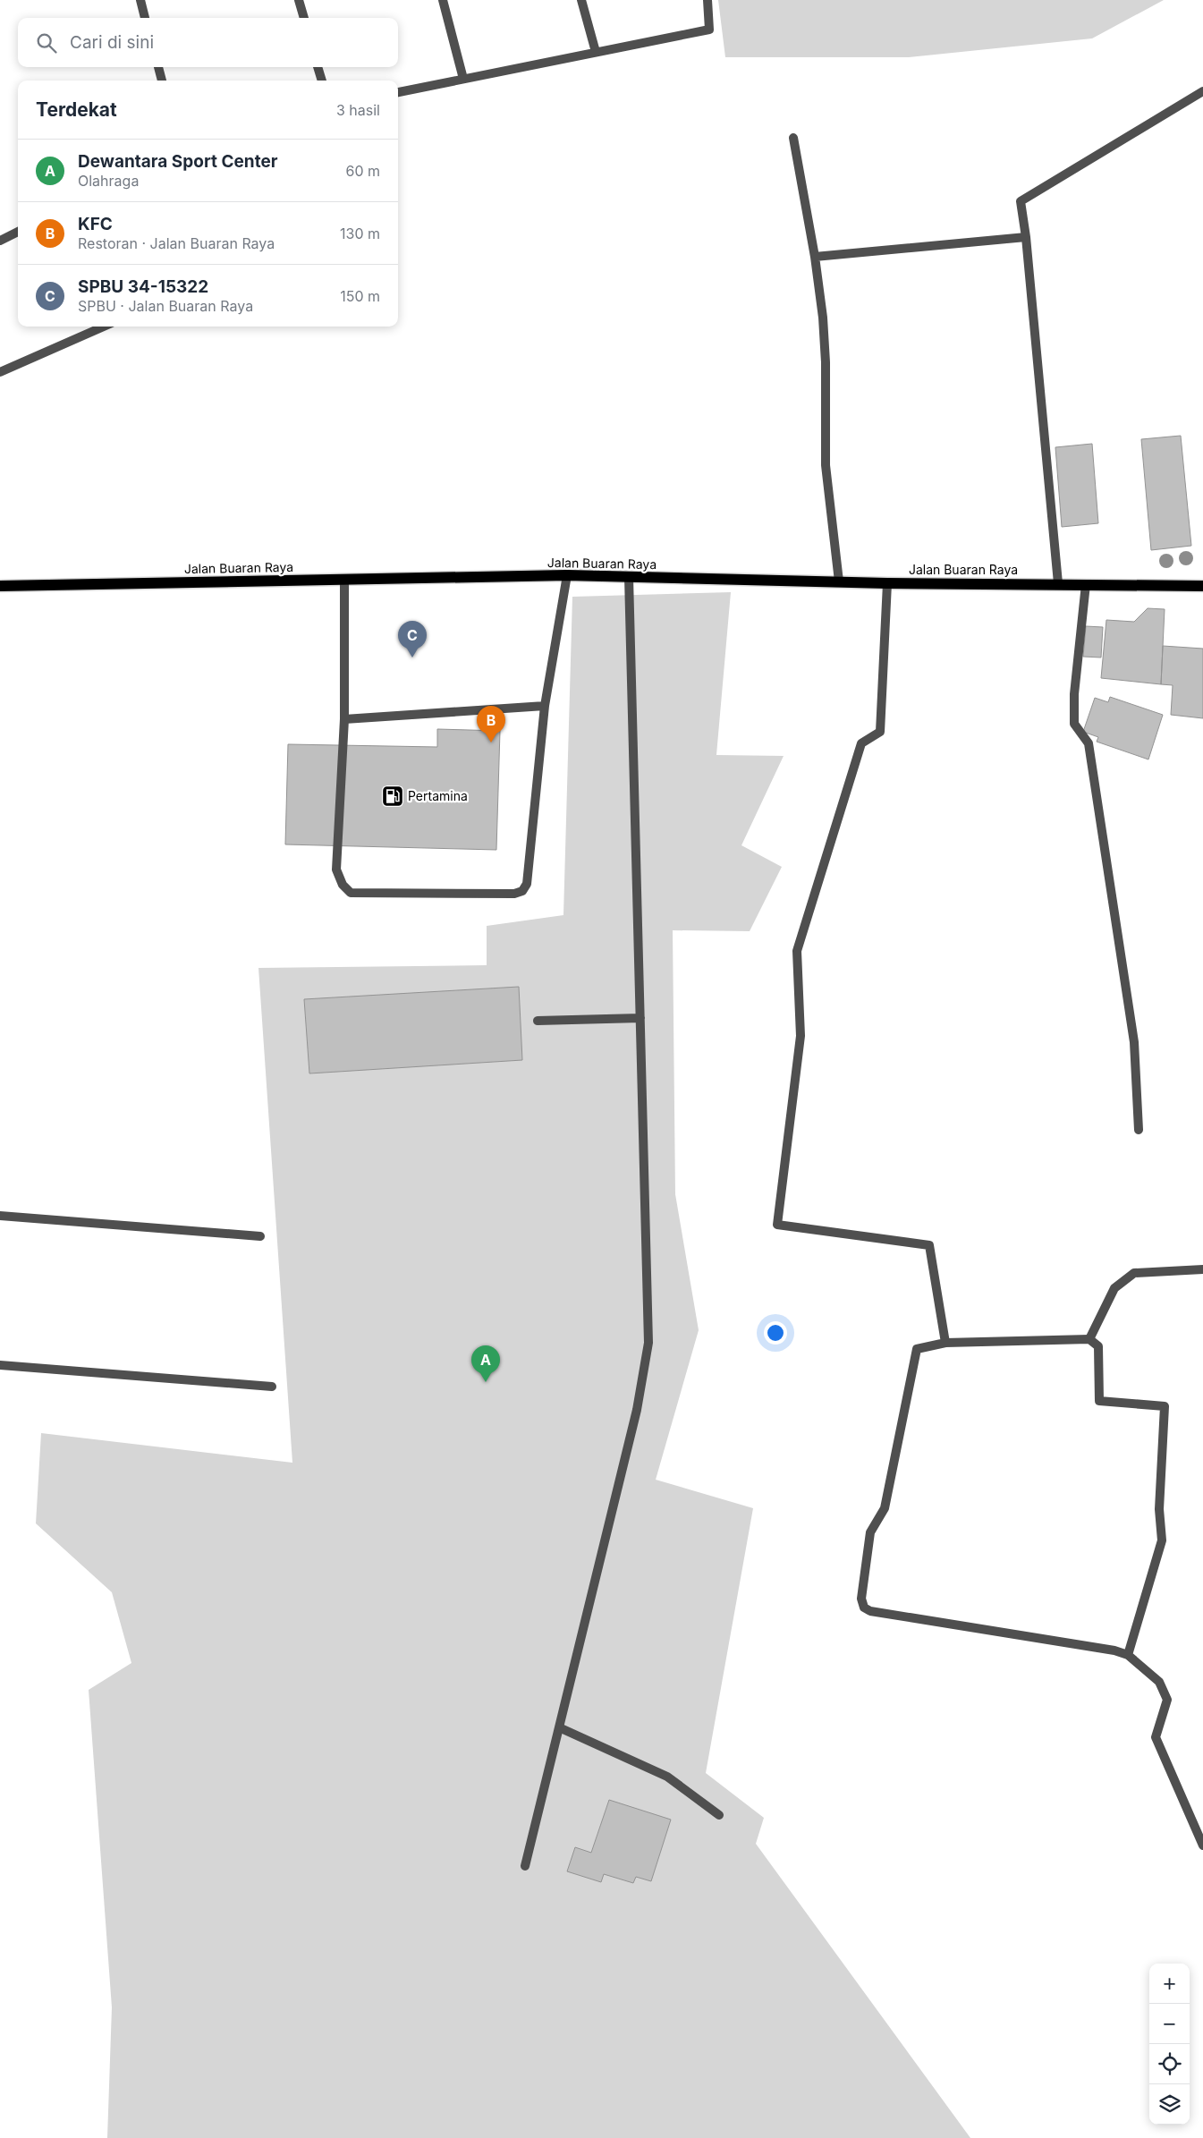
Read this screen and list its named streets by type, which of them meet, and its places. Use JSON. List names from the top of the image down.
{
  "streets": {
    "main road": ["Jalan Buaran Raya"]
  },
  "places": {
    "fuel station": ["Pertamina"]
  },
  "page": {
    "search": "Cari di sini",
    "heading": ["Terdekat", "3 hasil"],
    "list": [
      {
        "mark": "A",
        "name": "Dewantara Sport Center",
        "note": "Olahraga",
        "value": "60 m"
      },
      {
        "mark": "B",
        "name": "KFC",
        "note": "Restoran · Jalan Buaran Raya",
        "value": "130 m"
      },
      {
        "mark": "C",
        "name": "SPBU 34-15322",
        "note": "SPBU · Jalan Buaran Raya",
        "value": "150 m"
      }
    ],
    "pins": ["C", "B", "A"],
    "map_buttons": ["+", "−"]
  }
}
